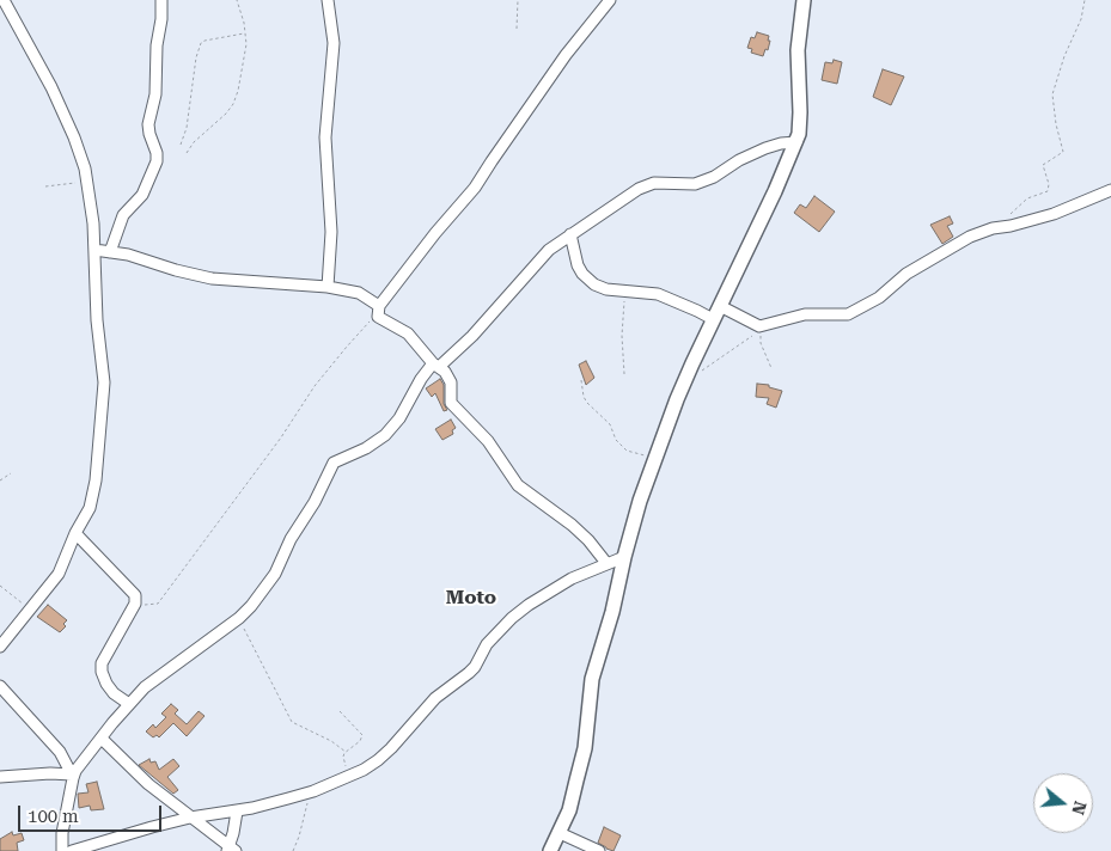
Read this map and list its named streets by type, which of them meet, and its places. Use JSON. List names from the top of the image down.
{
  "districts": ["Moto"],
  "scale_bar": "100 m",
  "north": "right"
}
